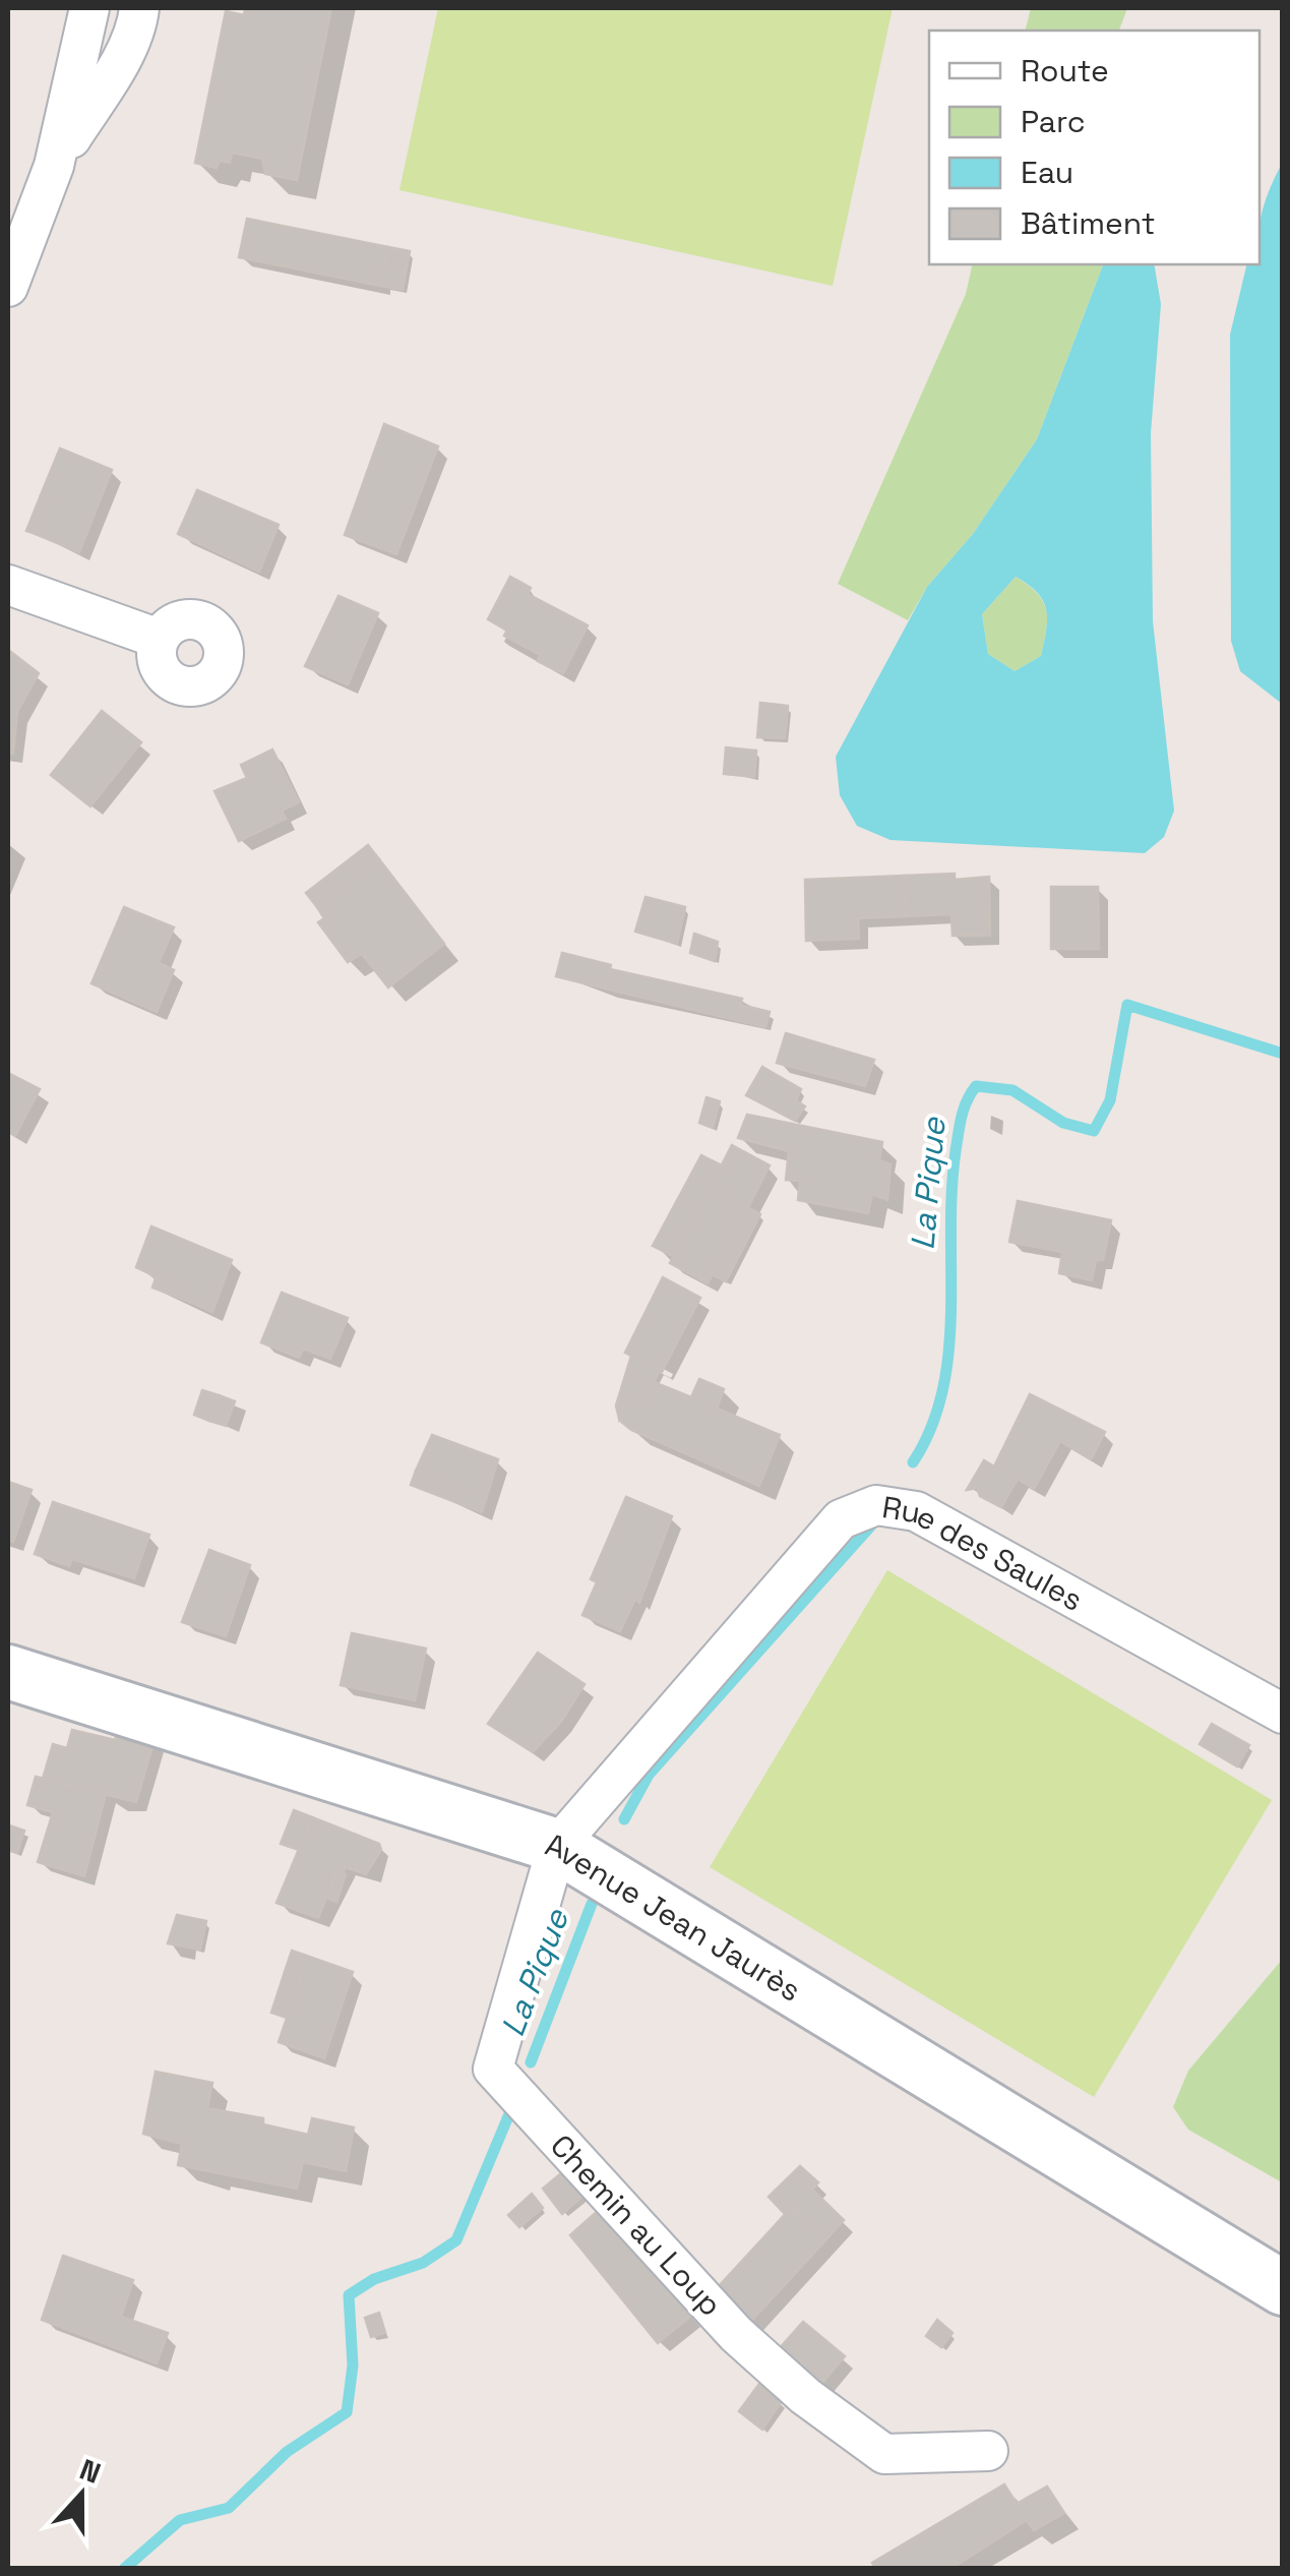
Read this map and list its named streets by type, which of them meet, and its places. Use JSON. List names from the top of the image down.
{
  "streets": {
    "street": ["Rue des Saules", "Avenue Jean Jaurès", "Chemin au Loup"]
  },
  "crossings": [
    ["Rue des Saules", "Avenue Jean Jaurès"],
    ["Rue des Saules", "Chemin au Loup"],
    ["Avenue Jean Jaurès", "Chemin au Loup"]
  ],
  "water": ["La Pique"],
  "legend": [
    "Route",
    "Parc",
    "Eau",
    "Bâtiment"
  ],
  "north": "top"
}
